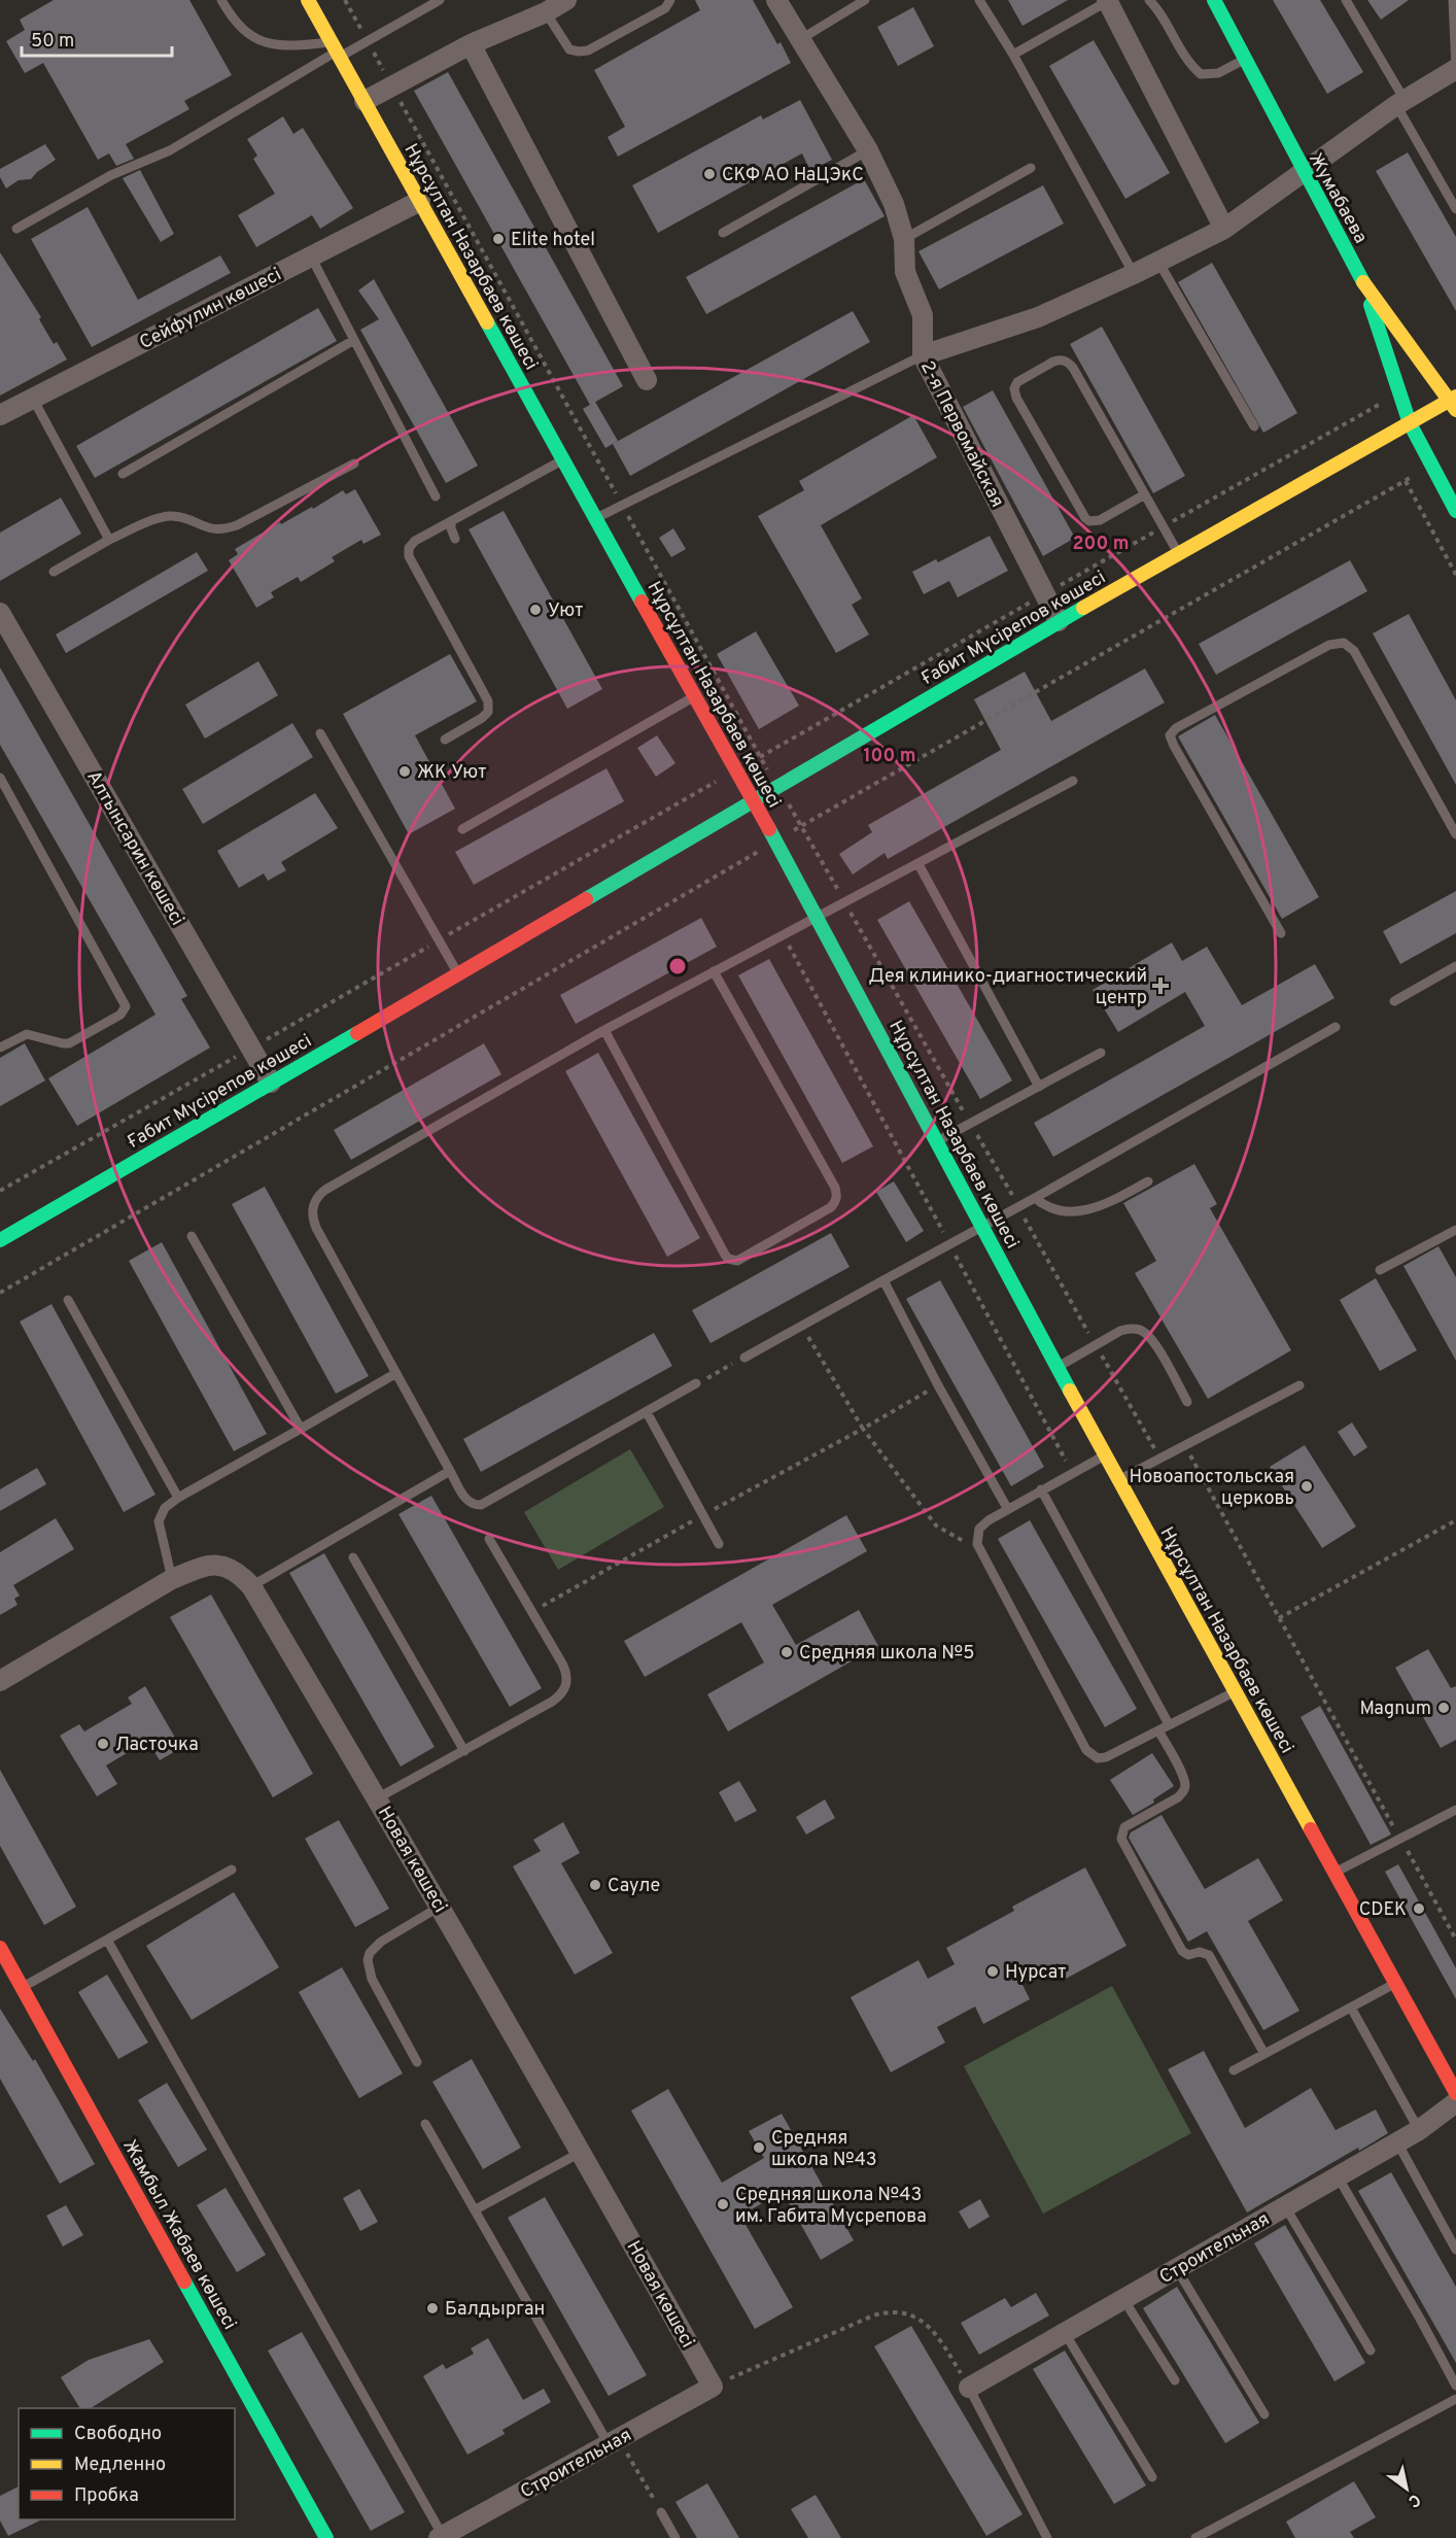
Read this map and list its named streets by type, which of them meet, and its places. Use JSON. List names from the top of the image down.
{
  "streets": {
    "main road": [
      "Жумабаева",
      "Нұрсұлтан Назарбаев көшесі",
      "Ғабит Мүсірепов көшесі",
      "Жамбыл Жабаев көшесі"
    ],
    "street": [
      "Сейфулин көшесі",
      "2-я Первомайская",
      "Алтынсарин көшесі",
      "Новая көшесі",
      "Строительная"
    ]
  },
  "crossings": [
    ["Жумабаева", "Ғабит Мүсірепов көшесі"],
    ["Нұрсұлтан Назарбаев көшесі", "Сейфулин көшесі"],
    ["Нұрсұлтан Назарбаев көшесі", "Ғабит Мүсірепов көшесі"],
    ["2-я Первомайская", "Ғабит Мүсірепов көшесі"],
    ["Ғабит Мүсірепов көшесі", "Алтынсарин көшесі"],
    ["Новая көшесі", "Строительная"]
  ],
  "places": {
    "other": [
      "СКФ АО НаЦЭкС",
      "Elite hotel",
      "Уют",
      "ЖК Уют",
      "Новоапостольская церковь",
      "Средняя школа №5",
      "Magnum",
      "Ласточка",
      "Сауле",
      "CDEK",
      "Нурсат",
      "Средняя школа №43",
      "Средняя школа №43 им. Габита Мусрепова",
      "Балдырган"
    ],
    "health": ["Дея клинико-диагностический центр"]
  },
  "legend": ["Свободно", "Медленно", "Пробка"],
  "scale_bar": "50 m",
  "north": "bottom right",
  "rings": ["200 m", "100 m"]
}
